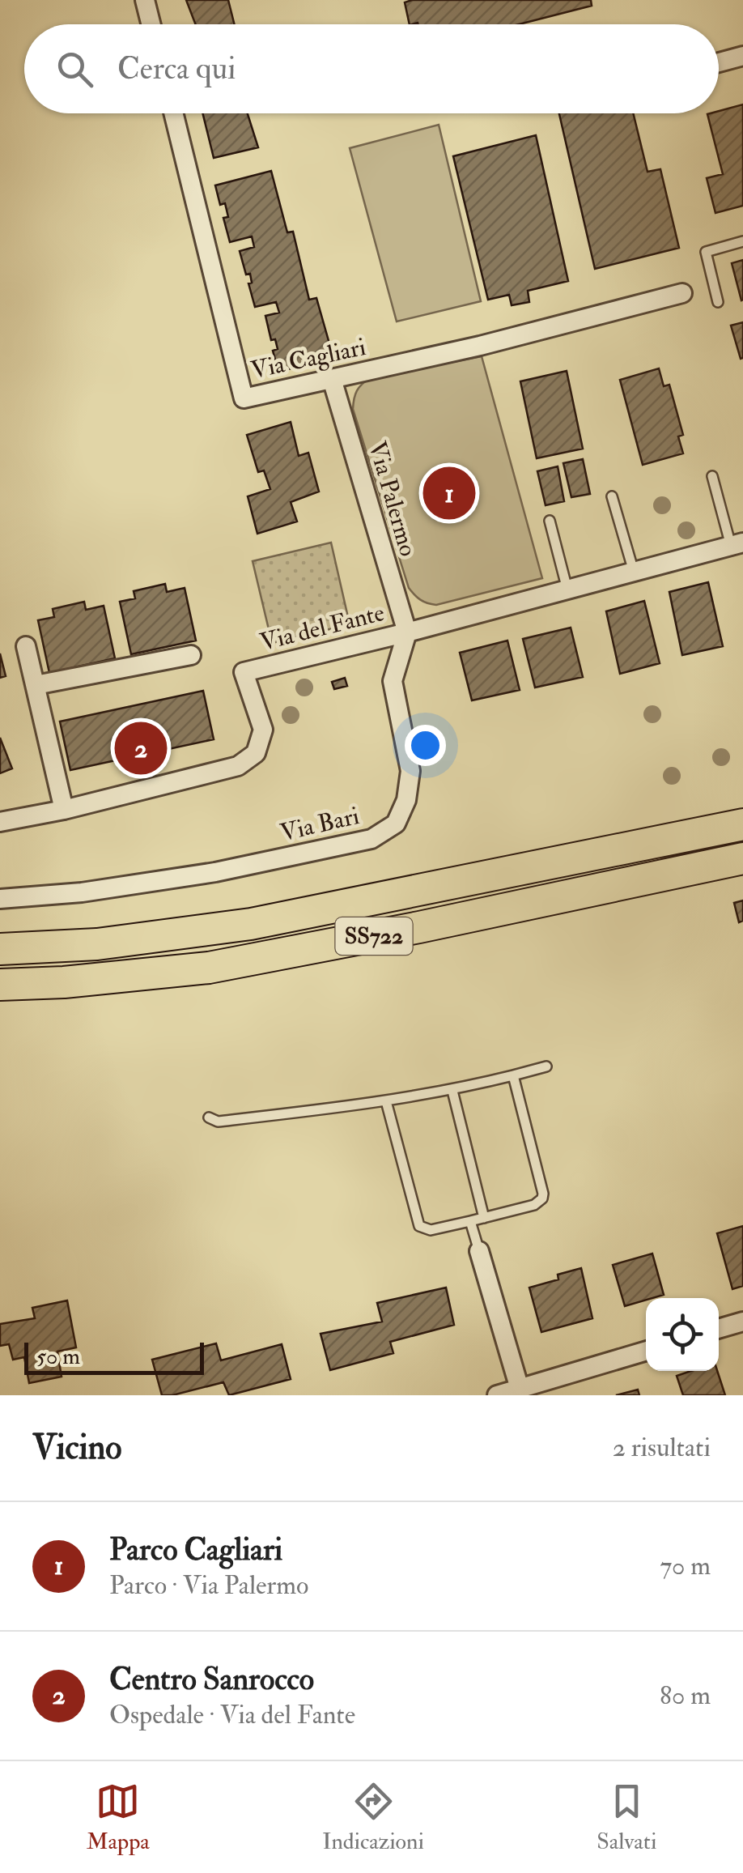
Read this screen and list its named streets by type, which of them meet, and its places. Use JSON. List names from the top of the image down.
{
  "streets": {
    "highway": ["SS722"],
    "street": [
      "Via Cagliari",
      "Via Palermo",
      "Via del Fante",
      "Via Bari"
    ]
  },
  "crossings": [
    ["Via Cagliari", "Via Palermo"],
    ["Via Palermo", "Via del Fante"],
    ["Via Palermo", "Via Bari"],
    ["Via del Fante", "Via Bari"]
  ],
  "scale_bar": "50 m",
  "page": {
    "search": "Cerca qui",
    "pins": ["1", "2"],
    "scale": "50 m",
    "heading": ["Vicino", "2 risultati"],
    "list": [
      {
        "mark": "1",
        "name": "Parco Cagliari",
        "note": "Parco · Via Palermo",
        "value": "70 m"
      },
      {
        "mark": "2",
        "name": "Centro Sanrocco",
        "note": "Ospedale · Via del Fante",
        "value": "80 m"
      }
    ],
    "nav": ["Mappa", "Indicazioni", "Salvati"]
  }
}
